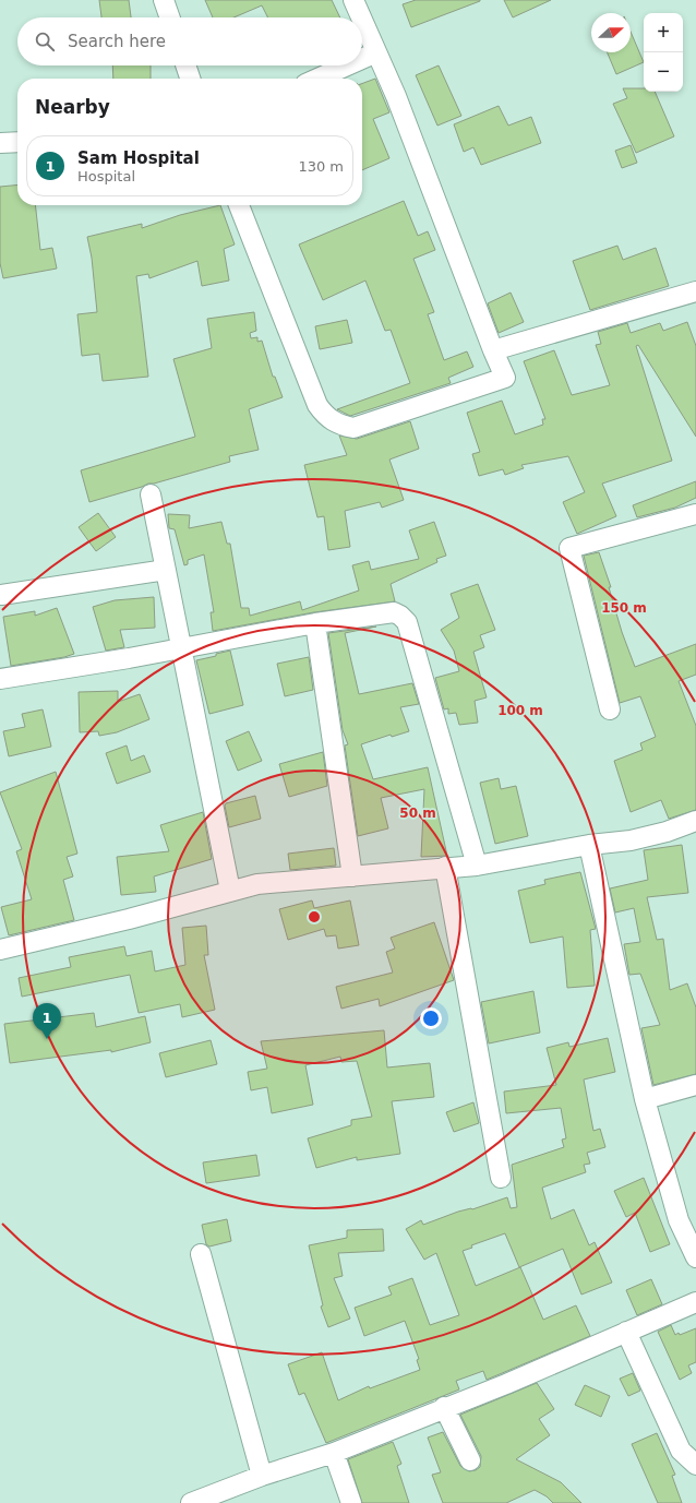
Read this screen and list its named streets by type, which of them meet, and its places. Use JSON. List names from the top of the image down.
{
  "north": "right",
  "page": {
    "map_buttons": ["+", "−"],
    "search": "Search here",
    "heading": "Nearby",
    "list": [
      {
        "mark": "1",
        "name": "Sam Hospital",
        "note": "Hospital",
        "value": "130 m"
      }
    ],
    "pins": "1"
  },
  "rings": ["150 m", "100 m", "50 m"]
}
